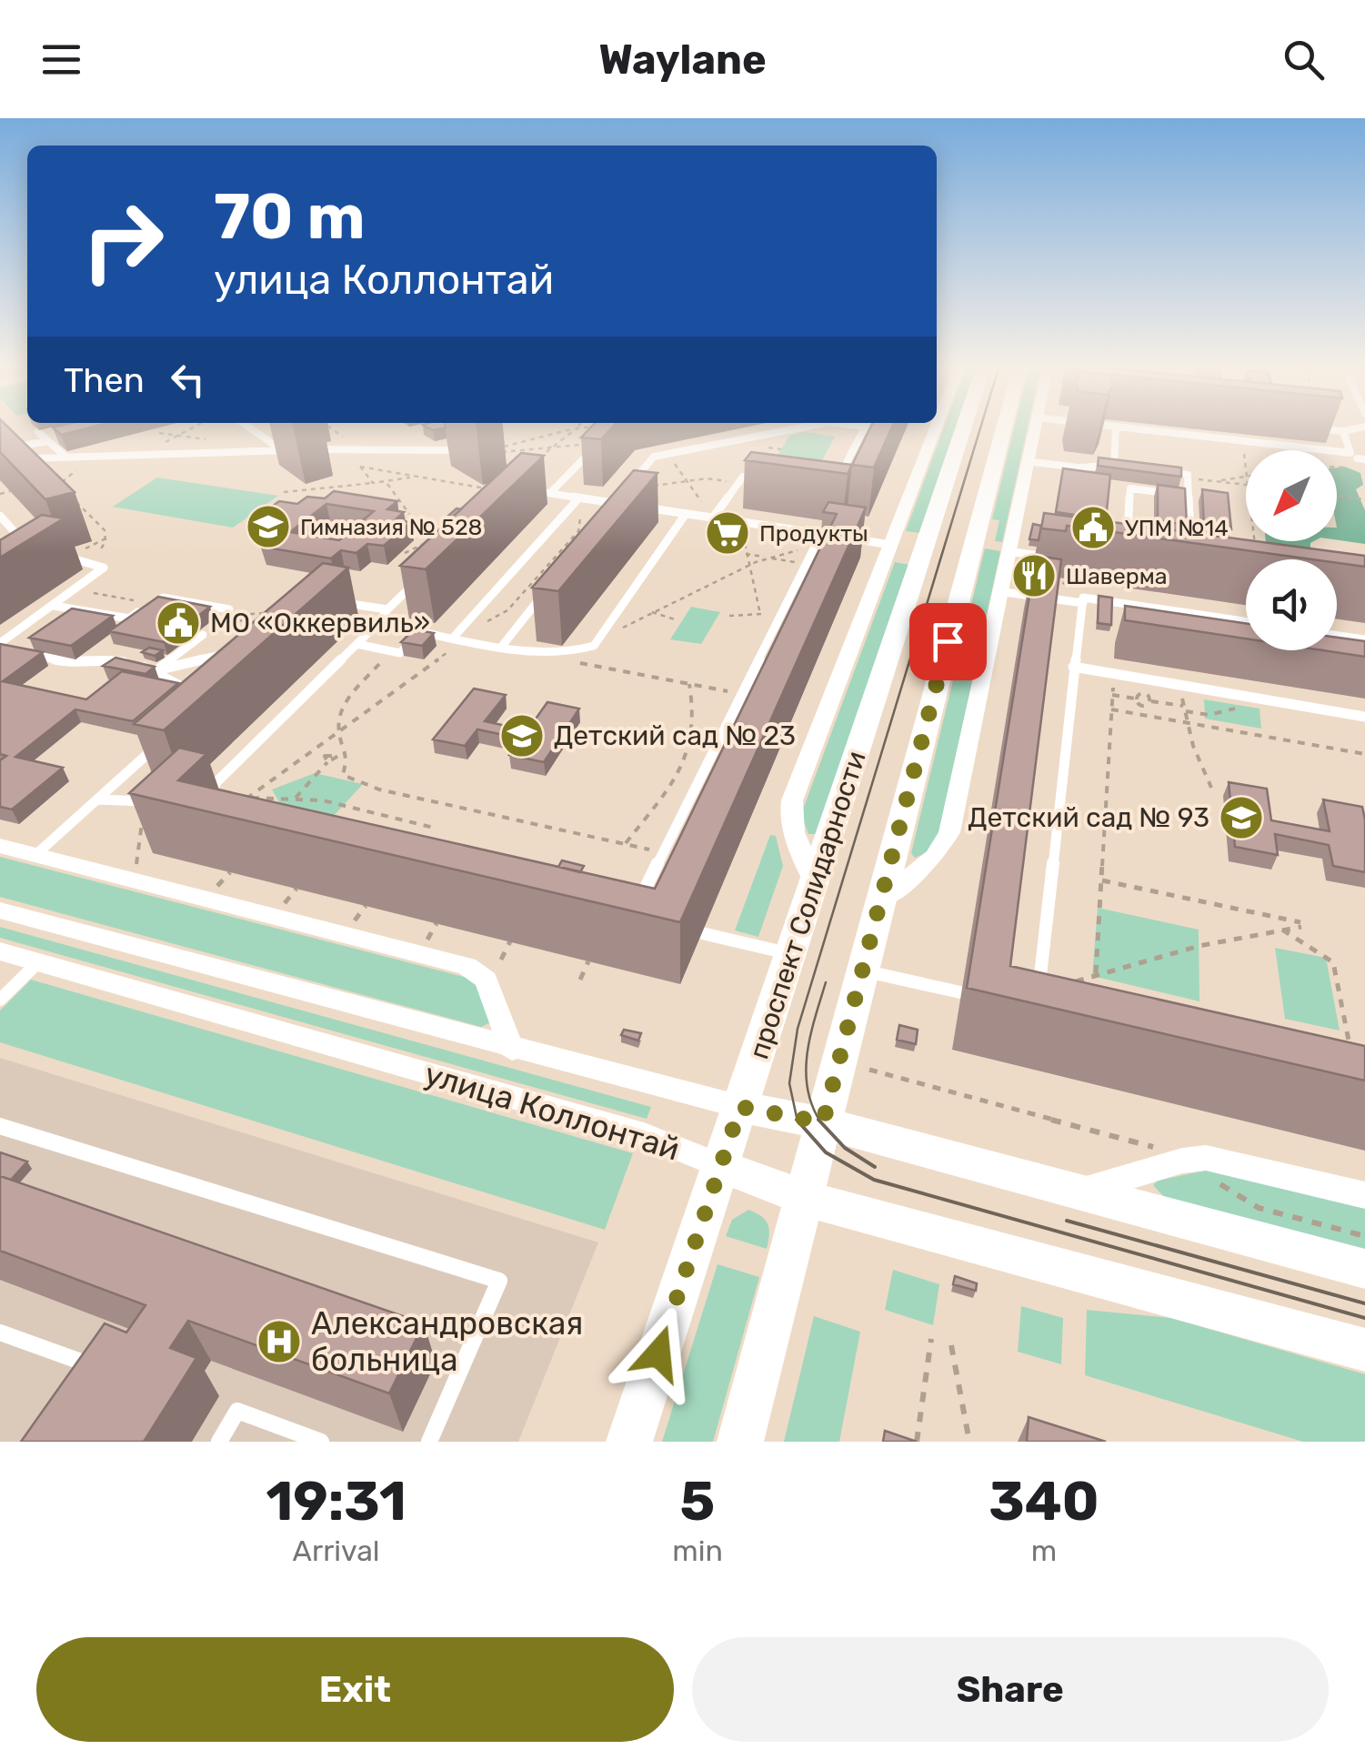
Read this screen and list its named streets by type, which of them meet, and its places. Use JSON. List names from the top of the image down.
{
  "streets": {
    "main road": ["проспект Солидарности", "улица Коллонтай"]
  },
  "crossings": [
    ["проспект Солидарности", "улица Коллонтай"]
  ],
  "places": {
    "school or university": ["Гимназия № 528", "Детский сад № 23", "Детский сад № 93"],
    "public building": ["УПМ №14", "МО «Оккервиль»"],
    "supermarket": ["Продукты"],
    "restaurant": ["Шаверма"],
    "hospital": ["Александровская больница"]
  },
  "north": "bottom left",
  "page": {
    "header": "Waylane",
    "turn": ["70 m", "улица Коллонтай"],
    "then": "Then",
    "eta": [
      "19:31",
      "Arrival",
      "5",
      "min",
      "340",
      "m"
    ],
    "buttons": ["Exit", "Share"]
  }
}
